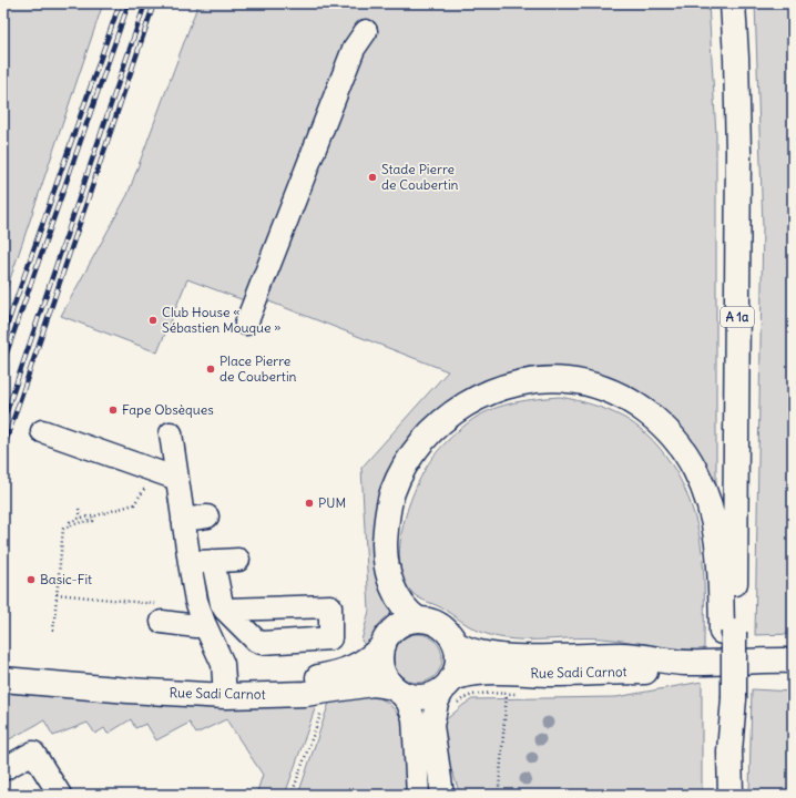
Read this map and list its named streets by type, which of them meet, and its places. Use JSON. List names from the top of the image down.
{
  "streets": {
    "main road": ["A 1a", "Rue Sadi Carnot"]
  },
  "places": [
    "Stade Pierre de Coubertin",
    "Club House « Sébastien Mouque »",
    "Place Pierre de Coubertin",
    "Fape Obsèques",
    "PUM",
    "Basic-Fit"
  ]
}
